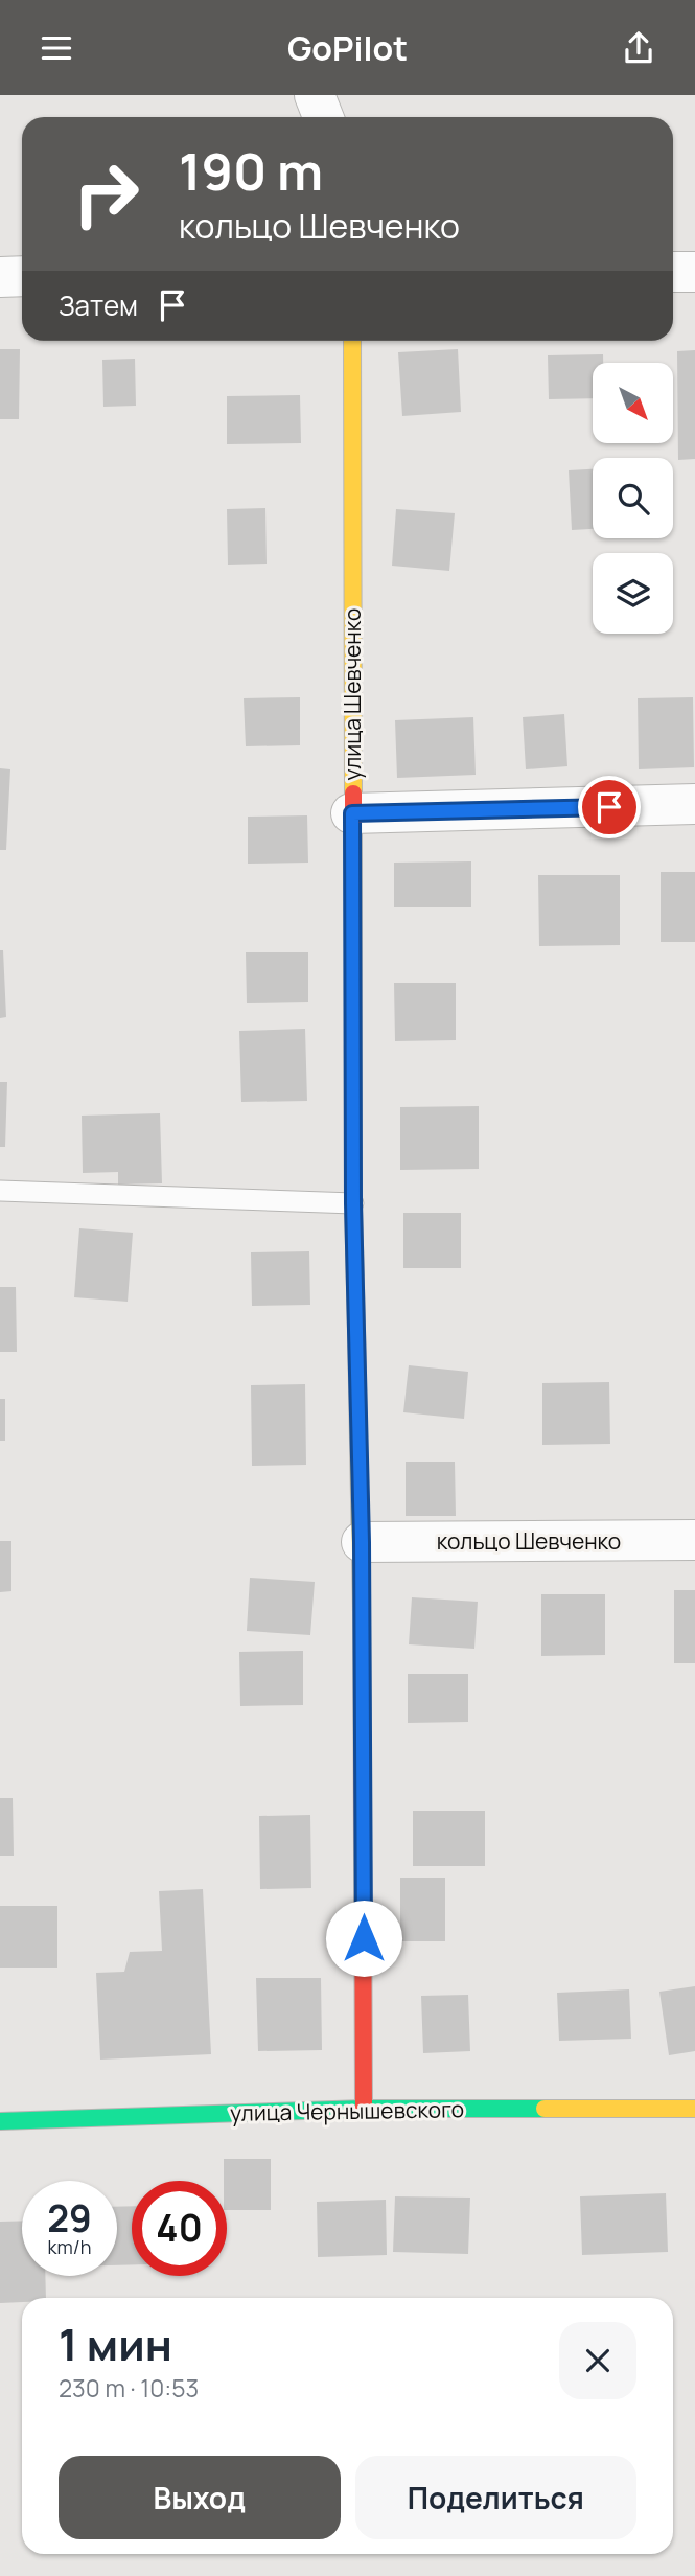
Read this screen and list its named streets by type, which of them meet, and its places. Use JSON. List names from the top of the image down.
{
  "streets": {
    "street": ["улица Шевченко", "кольцо Шевченко", "улица Чернышевского"]
  },
  "crossings": [
    ["улица Шевченко", "кольцо Шевченко"],
    ["улица Шевченко", "улица Чернышевского"]
  ],
  "north": "bottom right",
  "page": {
    "header": "GoPilot",
    "turn": ["190 m", "кольцо Шевченко"],
    "then": "Затем",
    "speed": "29 km/h",
    "limit": "40",
    "heading": ["1 мин", "230 m · 10:53"],
    "buttons": ["Выход", "Поделиться"]
  }
}
